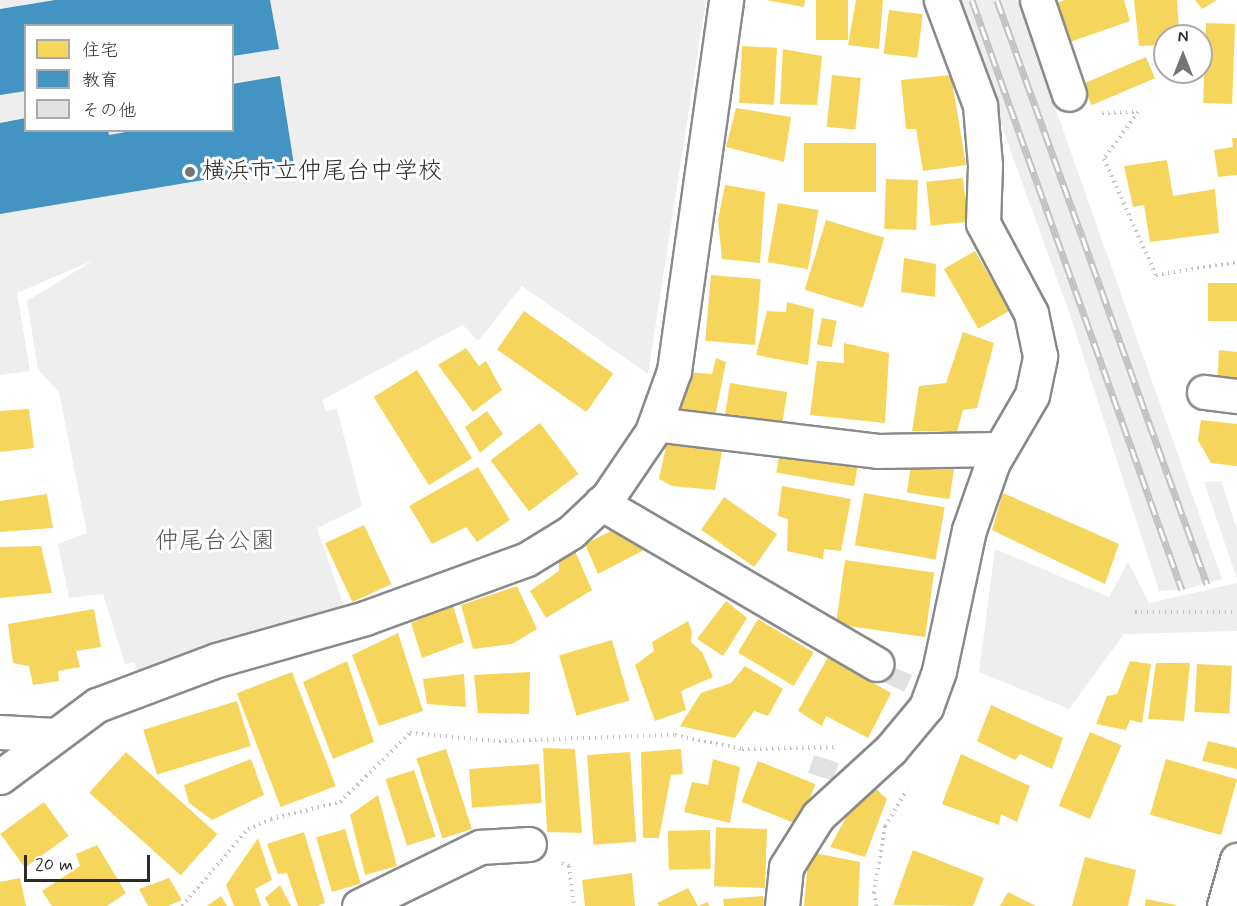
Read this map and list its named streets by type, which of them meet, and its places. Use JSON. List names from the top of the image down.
{
  "parks": ["仲尾台公園"],
  "places": ["横浜市立仲尾台中学校"],
  "legend": ["住宅", "教育", "その他"],
  "scale_bar": "20 m",
  "north": "top"
}
